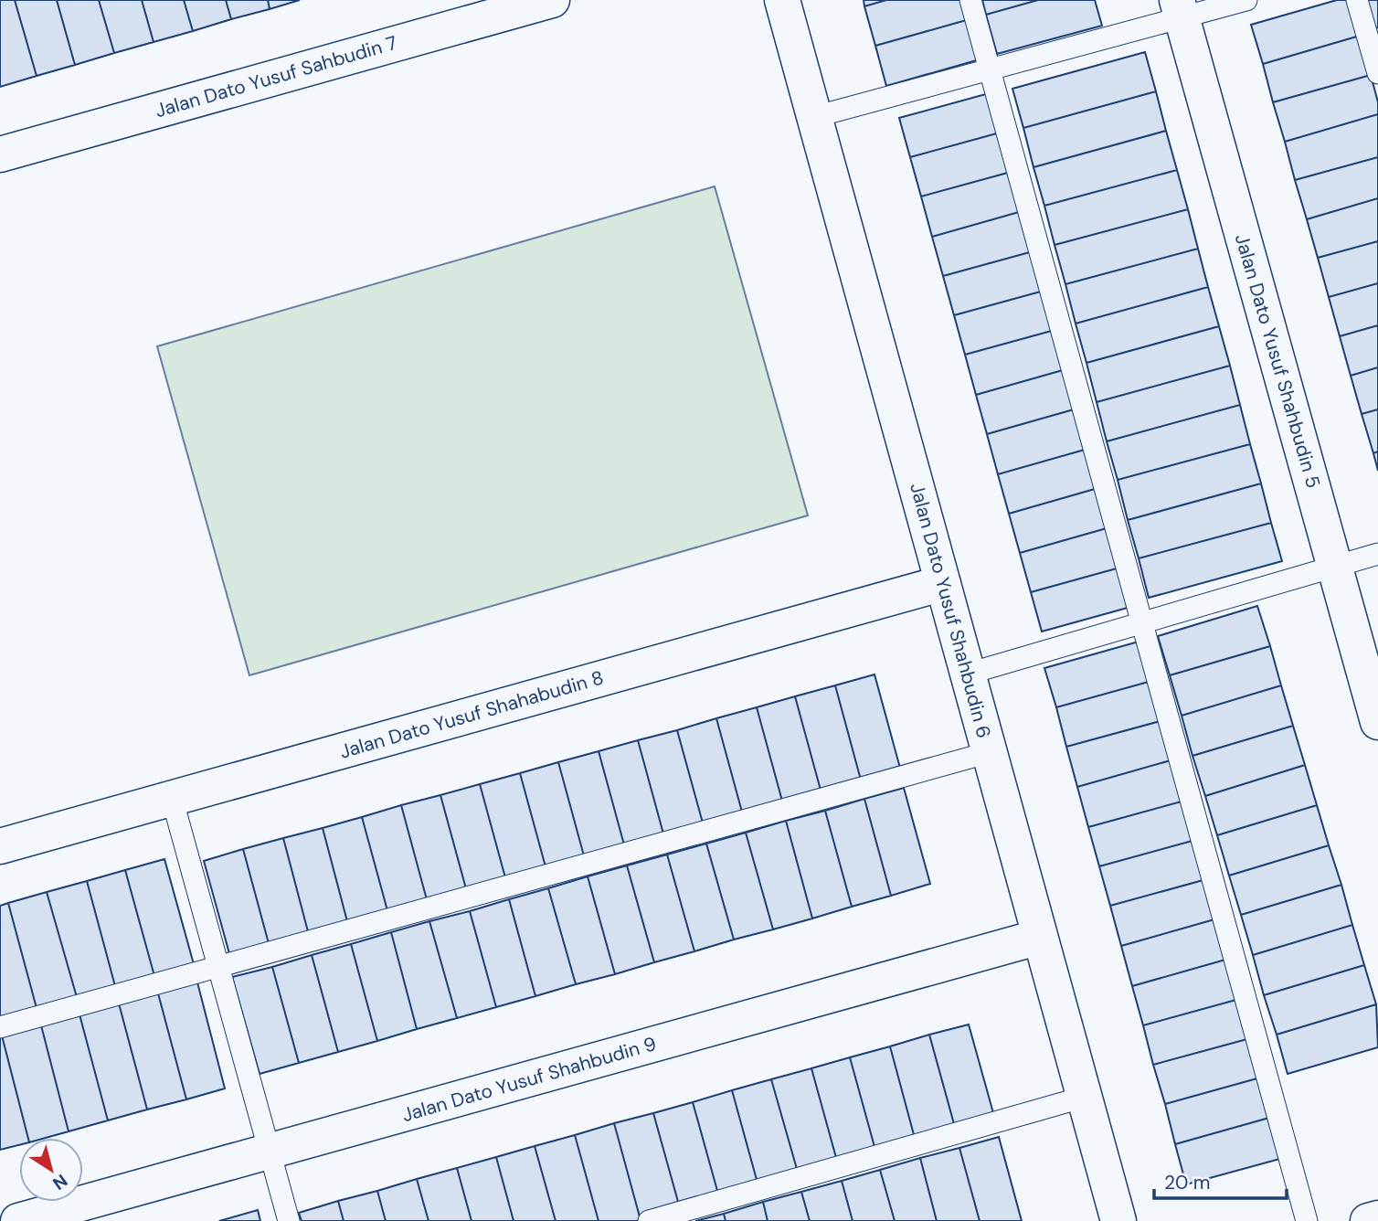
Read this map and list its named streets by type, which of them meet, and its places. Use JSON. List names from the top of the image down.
{
  "streets": {
    "street": [
      "Jalan Dato Yusuf Sahbudin 7",
      "Jalan Dato Yusuf Shahbudin 5",
      "Jalan Dato Yusuf Shahbudin 6",
      "Jalan Dato Yusuf Shahabudin 8",
      "Jalan Dato Yusuf Shahbudin 9"
    ]
  },
  "crossings": [
    ["Jalan Dato Yusuf Shahbudin 6", "Jalan Dato Yusuf Shahabudin 8"],
    ["Jalan Dato Yusuf Shahbudin 6", "Jalan Dato Yusuf Shahbudin 9"]
  ],
  "scale_bar": "20 m",
  "north": "bottom right"
}
